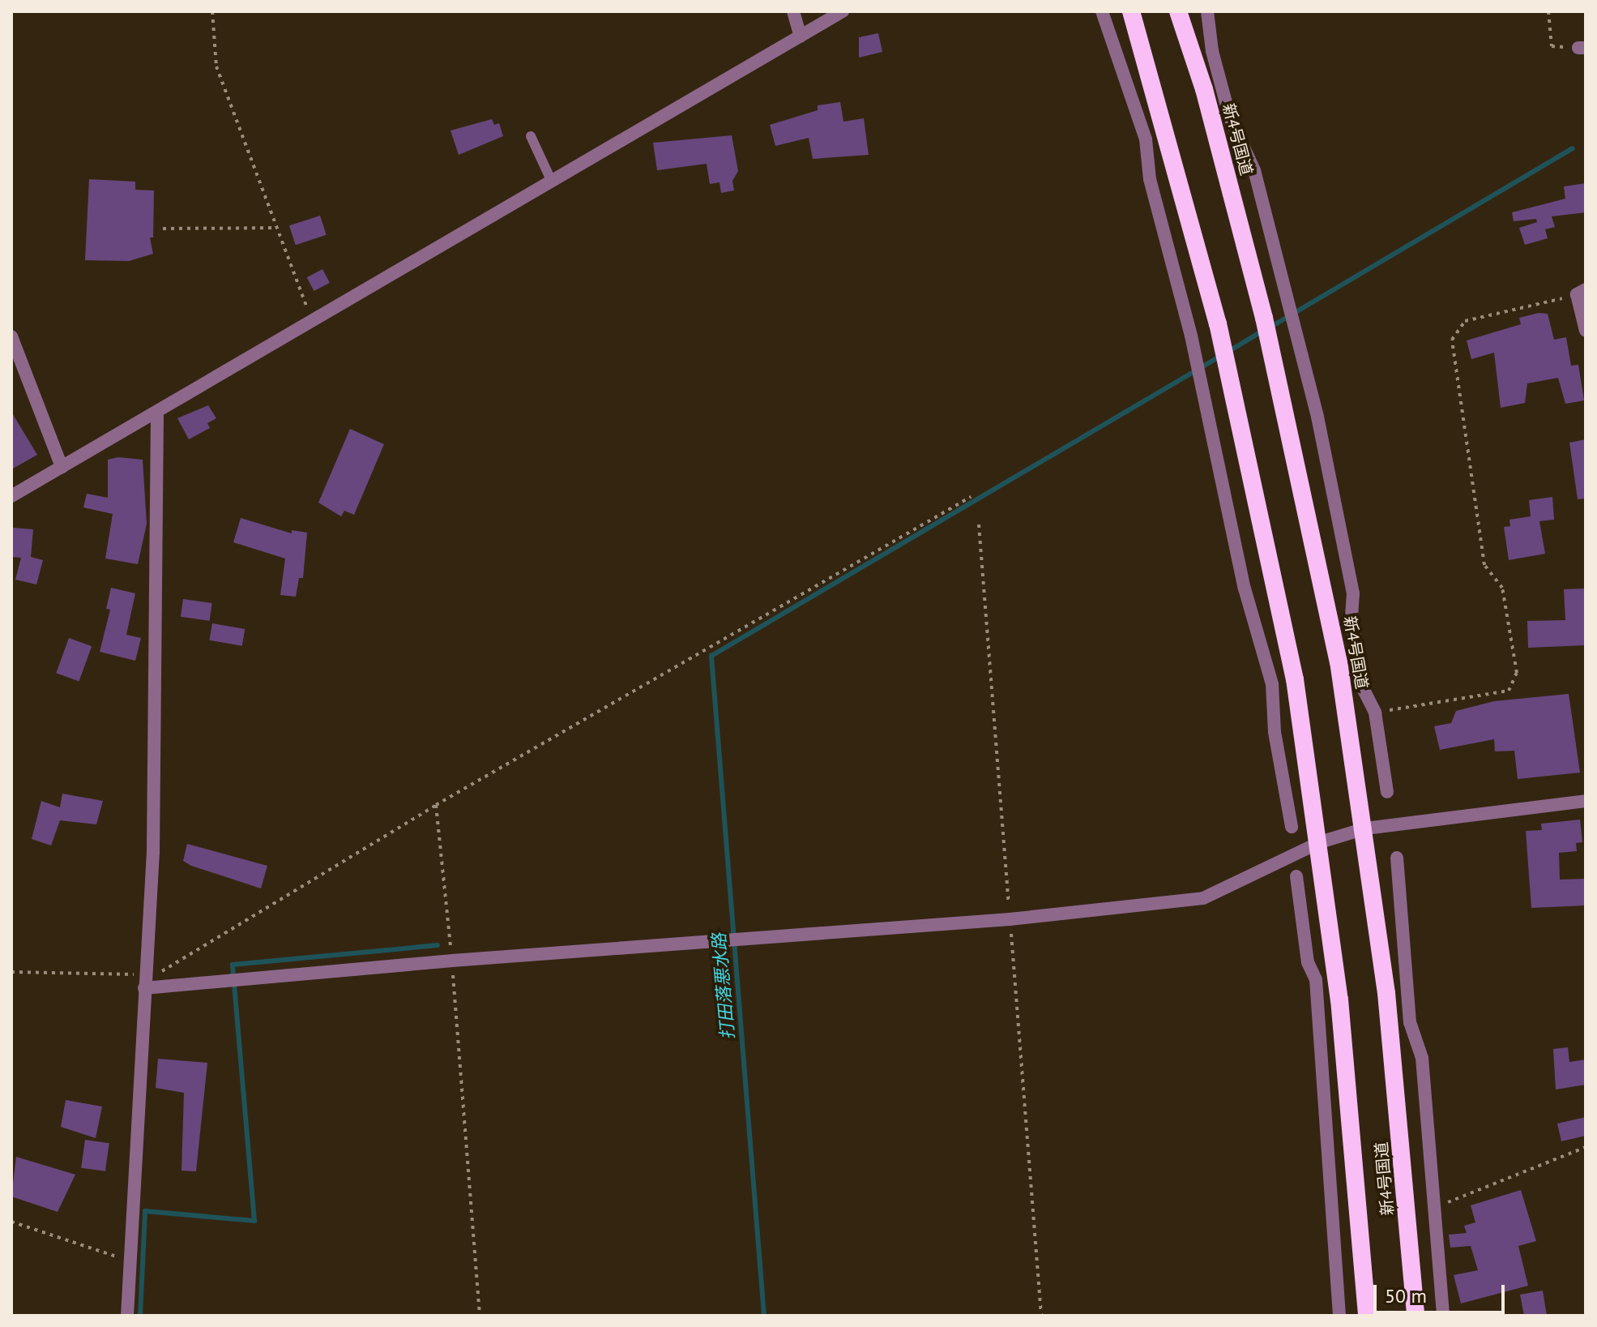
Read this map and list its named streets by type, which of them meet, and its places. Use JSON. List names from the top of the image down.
{
  "streets": {
    "highway": ["新4号国道"]
  },
  "water": ["打田落悪水路"],
  "scale_bar": "50 m"
}
